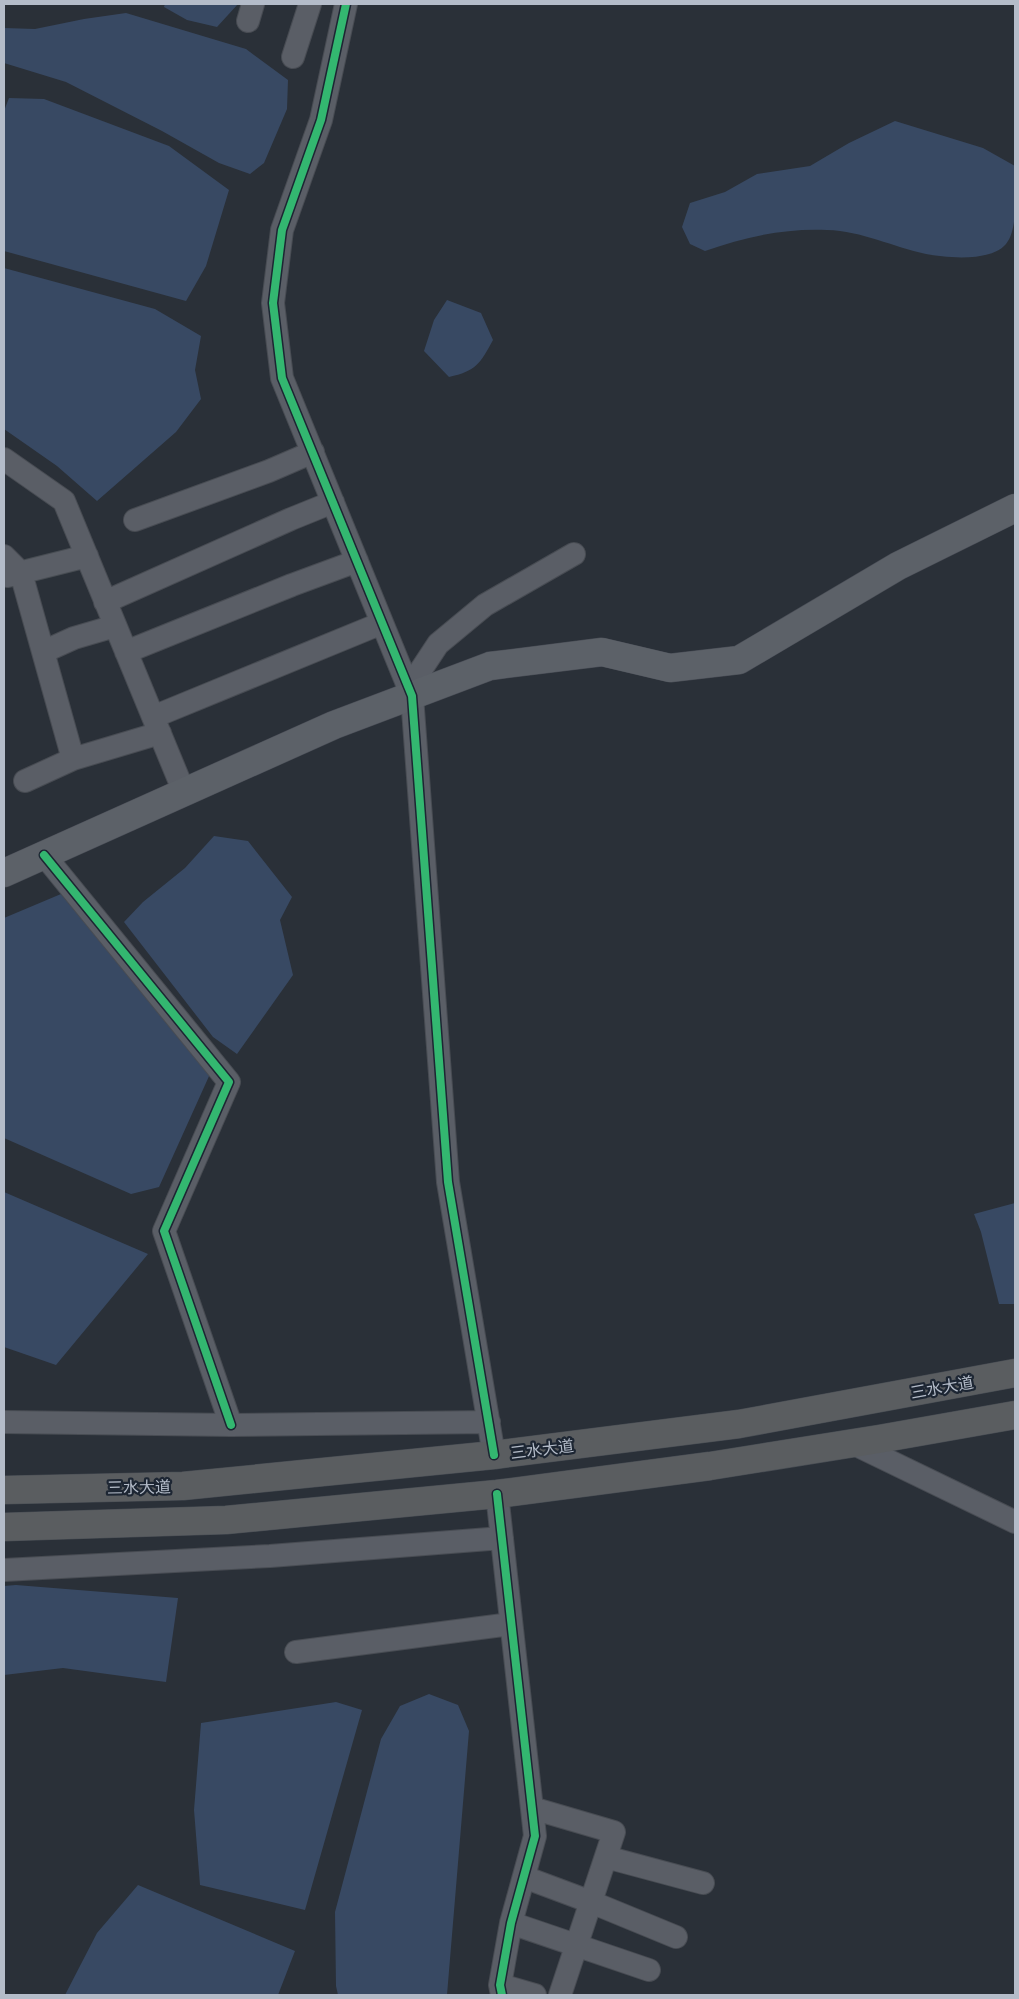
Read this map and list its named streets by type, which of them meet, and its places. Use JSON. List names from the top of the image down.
{
  "streets": {
    "highway": ["三水大道"]
  }
}
